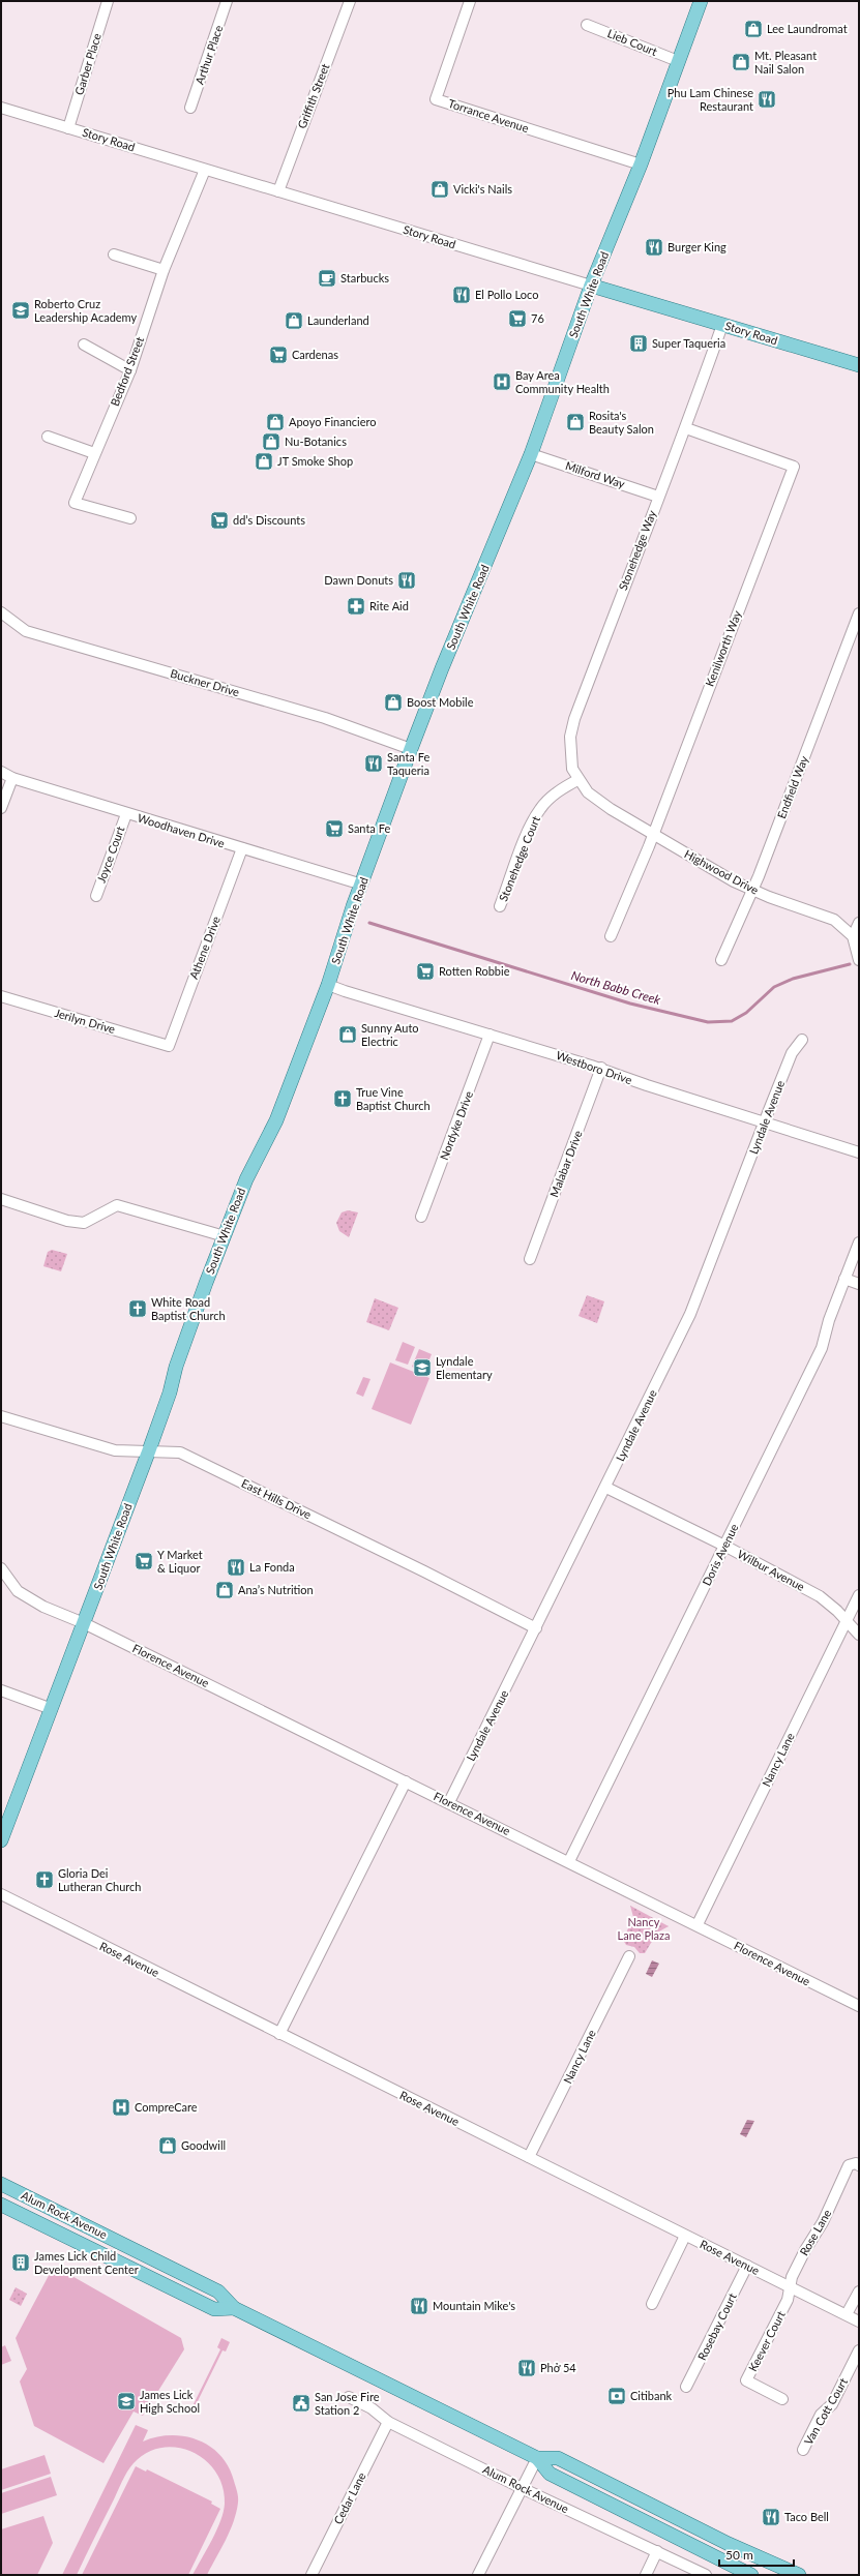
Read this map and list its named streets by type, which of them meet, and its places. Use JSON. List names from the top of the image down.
{
  "streets": {
    "main road": ["Story Road", "South White Road", "Alum Rock Avenue"],
    "street": [
      "Lieb Court",
      "Arthur Place",
      "Garber Place",
      "Griffith Street",
      "Torrance Avenue",
      "Bedford Street",
      "Milford Way",
      "Stonehedge Way",
      "Kenilworth Way",
      "Buckner Drive",
      "Endfield Way",
      "Woodhaven Drive",
      "Joyce Court",
      "Stonehedge Court",
      "Highwood Drive",
      "Athene Drive",
      "Jerilyn Drive",
      "Westboro Drive",
      "Lyndale Avenue",
      "Nordyke Drive",
      "Malabar Drive",
      "East Hills Drive",
      "Doris Avenue",
      "Wilbur Avenue",
      "Florence Avenue",
      "Nancy Lane",
      "Rose Avenue",
      "Rose Lane",
      "Rosebay Court",
      "Keever Court",
      "Van Cott Court",
      "Cedar Lane"
    ]
  },
  "crossings": [
    ["Lieb Court", "South White Road"],
    ["Garber Place", "Story Road"],
    ["Griffith Street", "Story Road"],
    ["Torrance Avenue", "South White Road"],
    ["Story Road", "South White Road"],
    ["Story Road", "Bedford Street"],
    ["Story Road", "Stonehedge Way"],
    ["South White Road", "Milford Way"],
    ["South White Road", "Buckner Drive"],
    ["South White Road", "Woodhaven Drive"],
    ["South White Road", "Westboro Drive"],
    ["South White Road", "East Hills Drive"],
    ["South White Road", "Florence Avenue"],
    ["Milford Way", "Stonehedge Way"],
    ["Stonehedge Way", "Kenilworth Way"],
    ["Stonehedge Way", "Stonehedge Court"],
    ["Stonehedge Way", "Highwood Drive"],
    ["Kenilworth Way", "Highwood Drive"],
    ["Endfield Way", "Highwood Drive"],
    ["Woodhaven Drive", "Joyce Court"],
    ["Woodhaven Drive", "Athene Drive"],
    ["Stonehedge Court", "Highwood Drive"],
    ["Athene Drive", "Jerilyn Drive"],
    ["Westboro Drive", "Lyndale Avenue"],
    ["Westboro Drive", "Nordyke Drive"],
    ["Westboro Drive", "Malabar Drive"],
    ["Lyndale Avenue", "East Hills Drive"],
    ["Lyndale Avenue", "Wilbur Avenue"],
    ["Lyndale Avenue", "Florence Avenue"],
    ["Doris Avenue", "Wilbur Avenue"],
    ["Doris Avenue", "Florence Avenue"],
    ["Wilbur Avenue", "Nancy Lane"],
    ["Florence Avenue", "Nancy Lane"],
    ["Nancy Lane", "Rose Avenue"],
    ["Rose Avenue", "Rose Lane"],
    ["Rose Avenue", "Rosebay Court"],
    ["Rose Avenue", "Keever Court"],
    ["Alum Rock Avenue", "Cedar Lane"],
    ["Rose Lane", "Keever Court"]
  ],
  "water": ["North Babb Creek"],
  "parks": ["Nancy Lane Plaza"],
  "places": {
    "shop": [
      "Lee Laundromat",
      "Mt. Pleasant Nail Salon",
      "Vicki's Nails",
      "Launderland",
      "Apoyo Financiero",
      "Rosita's Beauty Salon",
      "Nu-Botanics",
      "JT Smoke Shop",
      "Boost Mobile",
      "Sunny Auto Electric",
      "Ana’s Nutrition",
      "Goodwill"
    ],
    "restaurant": [
      "Phu Lam Chinese Restaurant",
      "Burger King",
      "El Pollo Loco",
      "Dawn Donuts",
      "Santa Fe Taqueria",
      "La Fonda",
      "Mountain Mike's",
      "Phở 54",
      "Taco Bell"
    ],
    "cafe": ["Starbucks"],
    "school or university": ["Roberto Cruz Leadership Academy", "Lyndale Elementary", "James Lick High School"],
    "supermarket": [
      "76",
      "Cardenas",
      "dd’s Discounts",
      "Santa Fe",
      "Rotten Robbie",
      "Y Market & Liquor"
    ],
    "building": ["Super Taqueria", "James Lick Child Development Center"],
    "hospital": ["Bay Area Community Health", "CompreCare"],
    "pharmacy": ["Rite Aid"],
    "church": ["True Vine Baptist Church", "White Road Baptist Church", "Gloria Dei Lutheran Church"],
    "bank": ["Citibank"],
    "public building": ["San Jose Fire Station 2"]
  },
  "scale_bar": "50 m"
}
